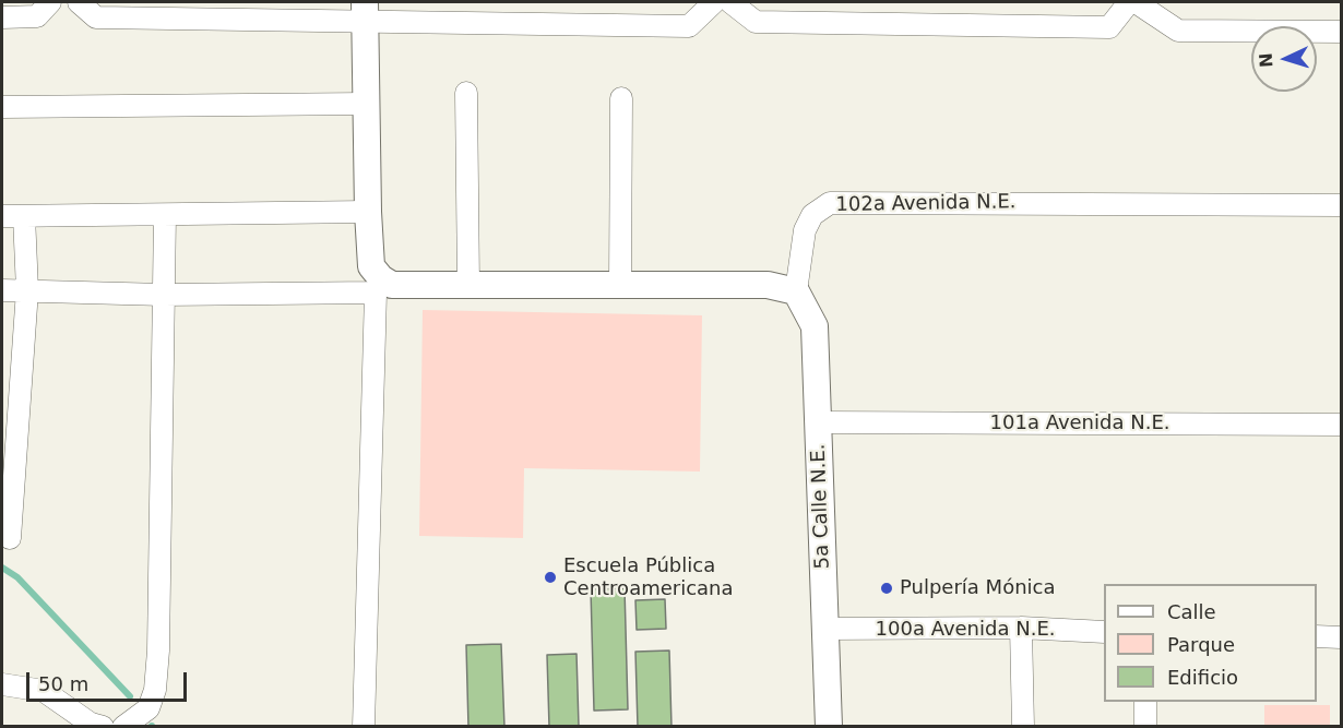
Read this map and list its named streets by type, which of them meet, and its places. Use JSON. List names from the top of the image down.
{
  "streets": {
    "street": [
      "102a Avenida N.E.",
      "101a Avenida N.E.",
      "5a Calle N.E.",
      "100a Avenida N.E."
    ]
  },
  "crossings": [
    ["102a Avenida N.E.", "5a Calle N.E."],
    ["101a Avenida N.E.", "5a Calle N.E."],
    ["5a Calle N.E.", "100a Avenida N.E."]
  ],
  "places": ["Escuela Pública Centroamericana", "Pulpería Mónica"],
  "legend": ["Calle", "Parque", "Edificio"],
  "scale_bar": "50 m",
  "north": "left"
}
